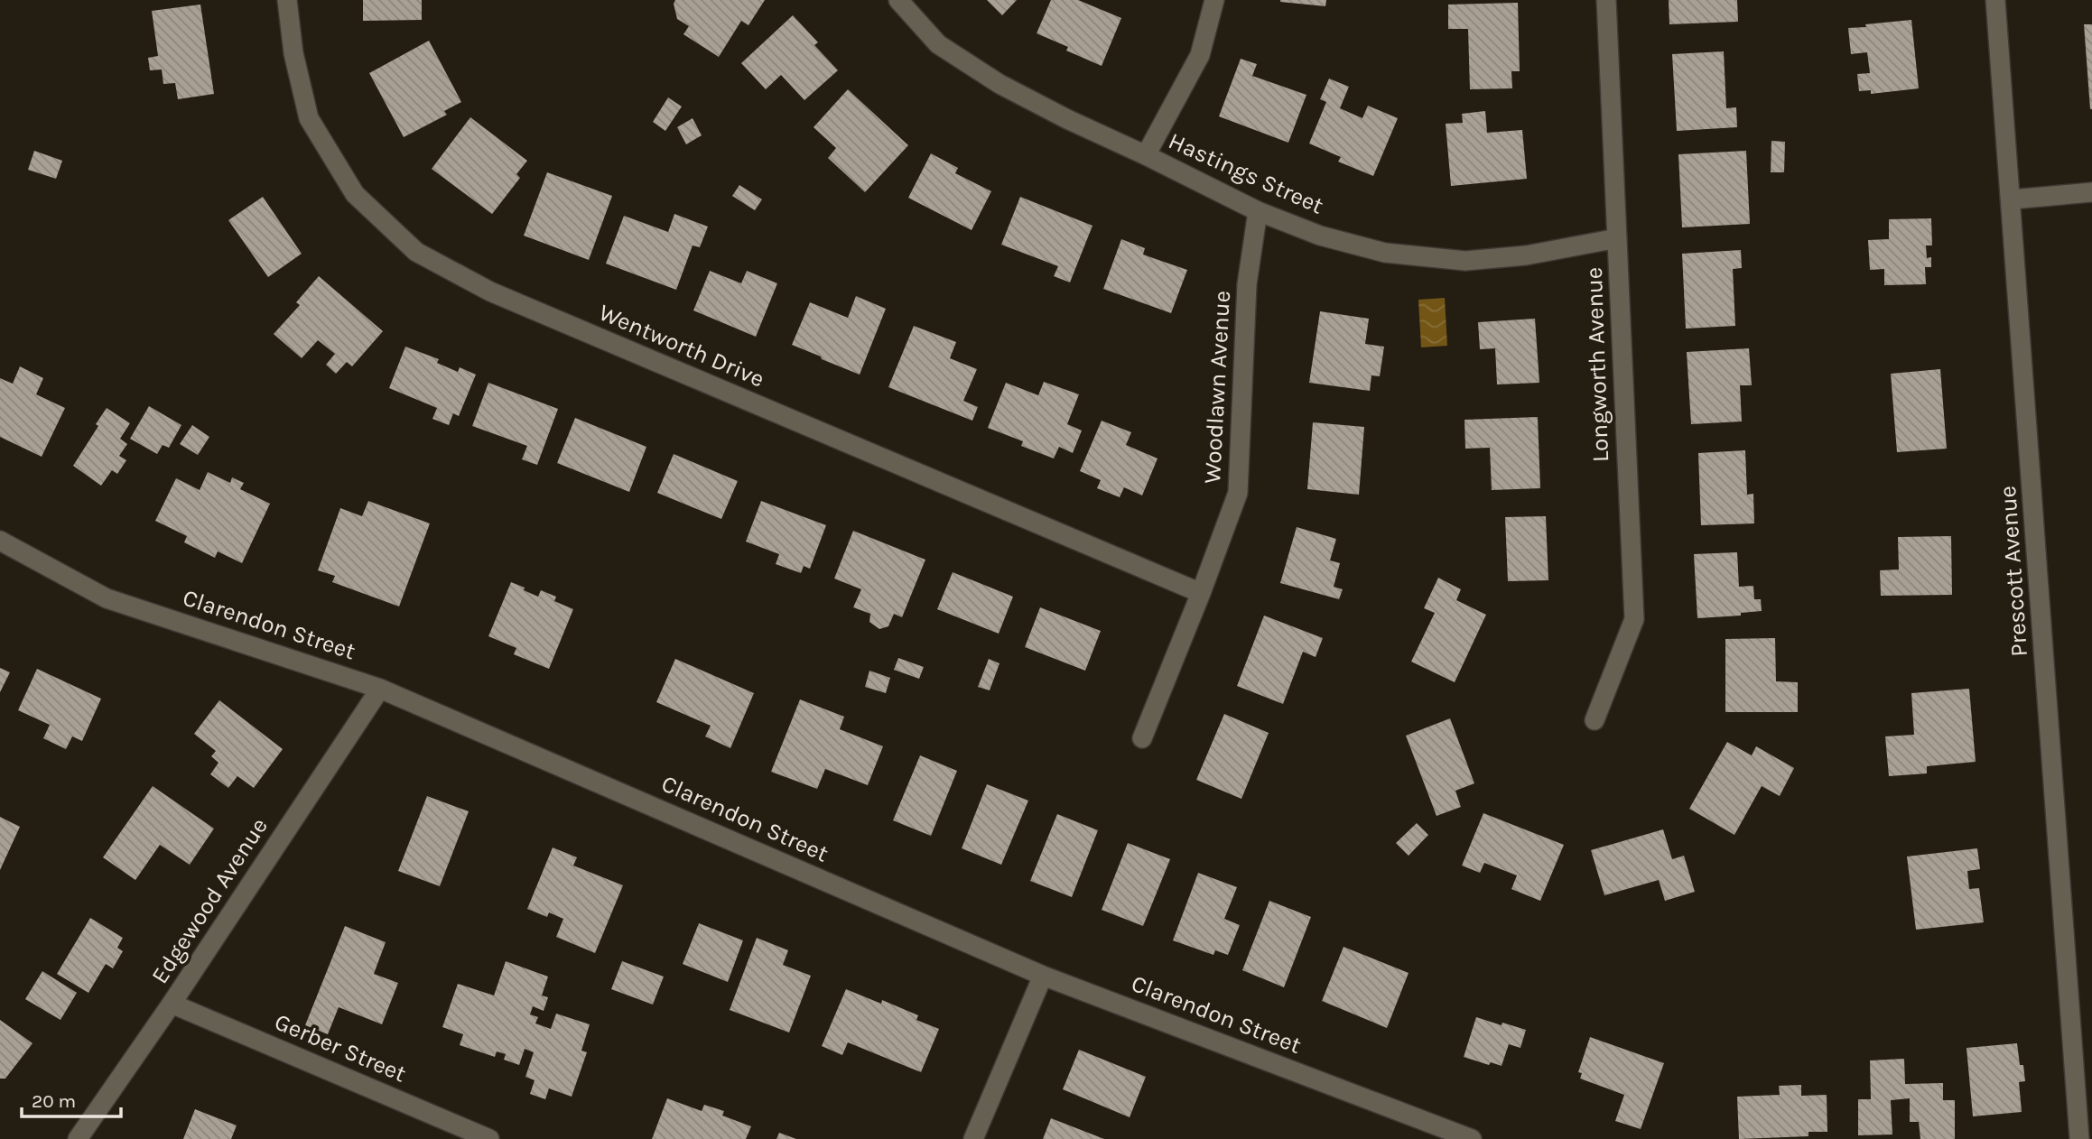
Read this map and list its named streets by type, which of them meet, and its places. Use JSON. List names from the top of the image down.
{
  "streets": {
    "street": [
      "Hastings Street",
      "Wentworth Drive",
      "Longworth Avenue",
      "Woodlawn Avenue",
      "Prescott Avenue",
      "Clarendon Street",
      "Edgewood Avenue",
      "Gerber Street"
    ]
  },
  "crossings": [
    ["Hastings Street", "Longworth Avenue"],
    ["Hastings Street", "Woodlawn Avenue"],
    ["Wentworth Drive", "Woodlawn Avenue"],
    ["Clarendon Street", "Edgewood Avenue"],
    ["Edgewood Avenue", "Gerber Street"]
  ],
  "scale_bar": "20 m"
}
